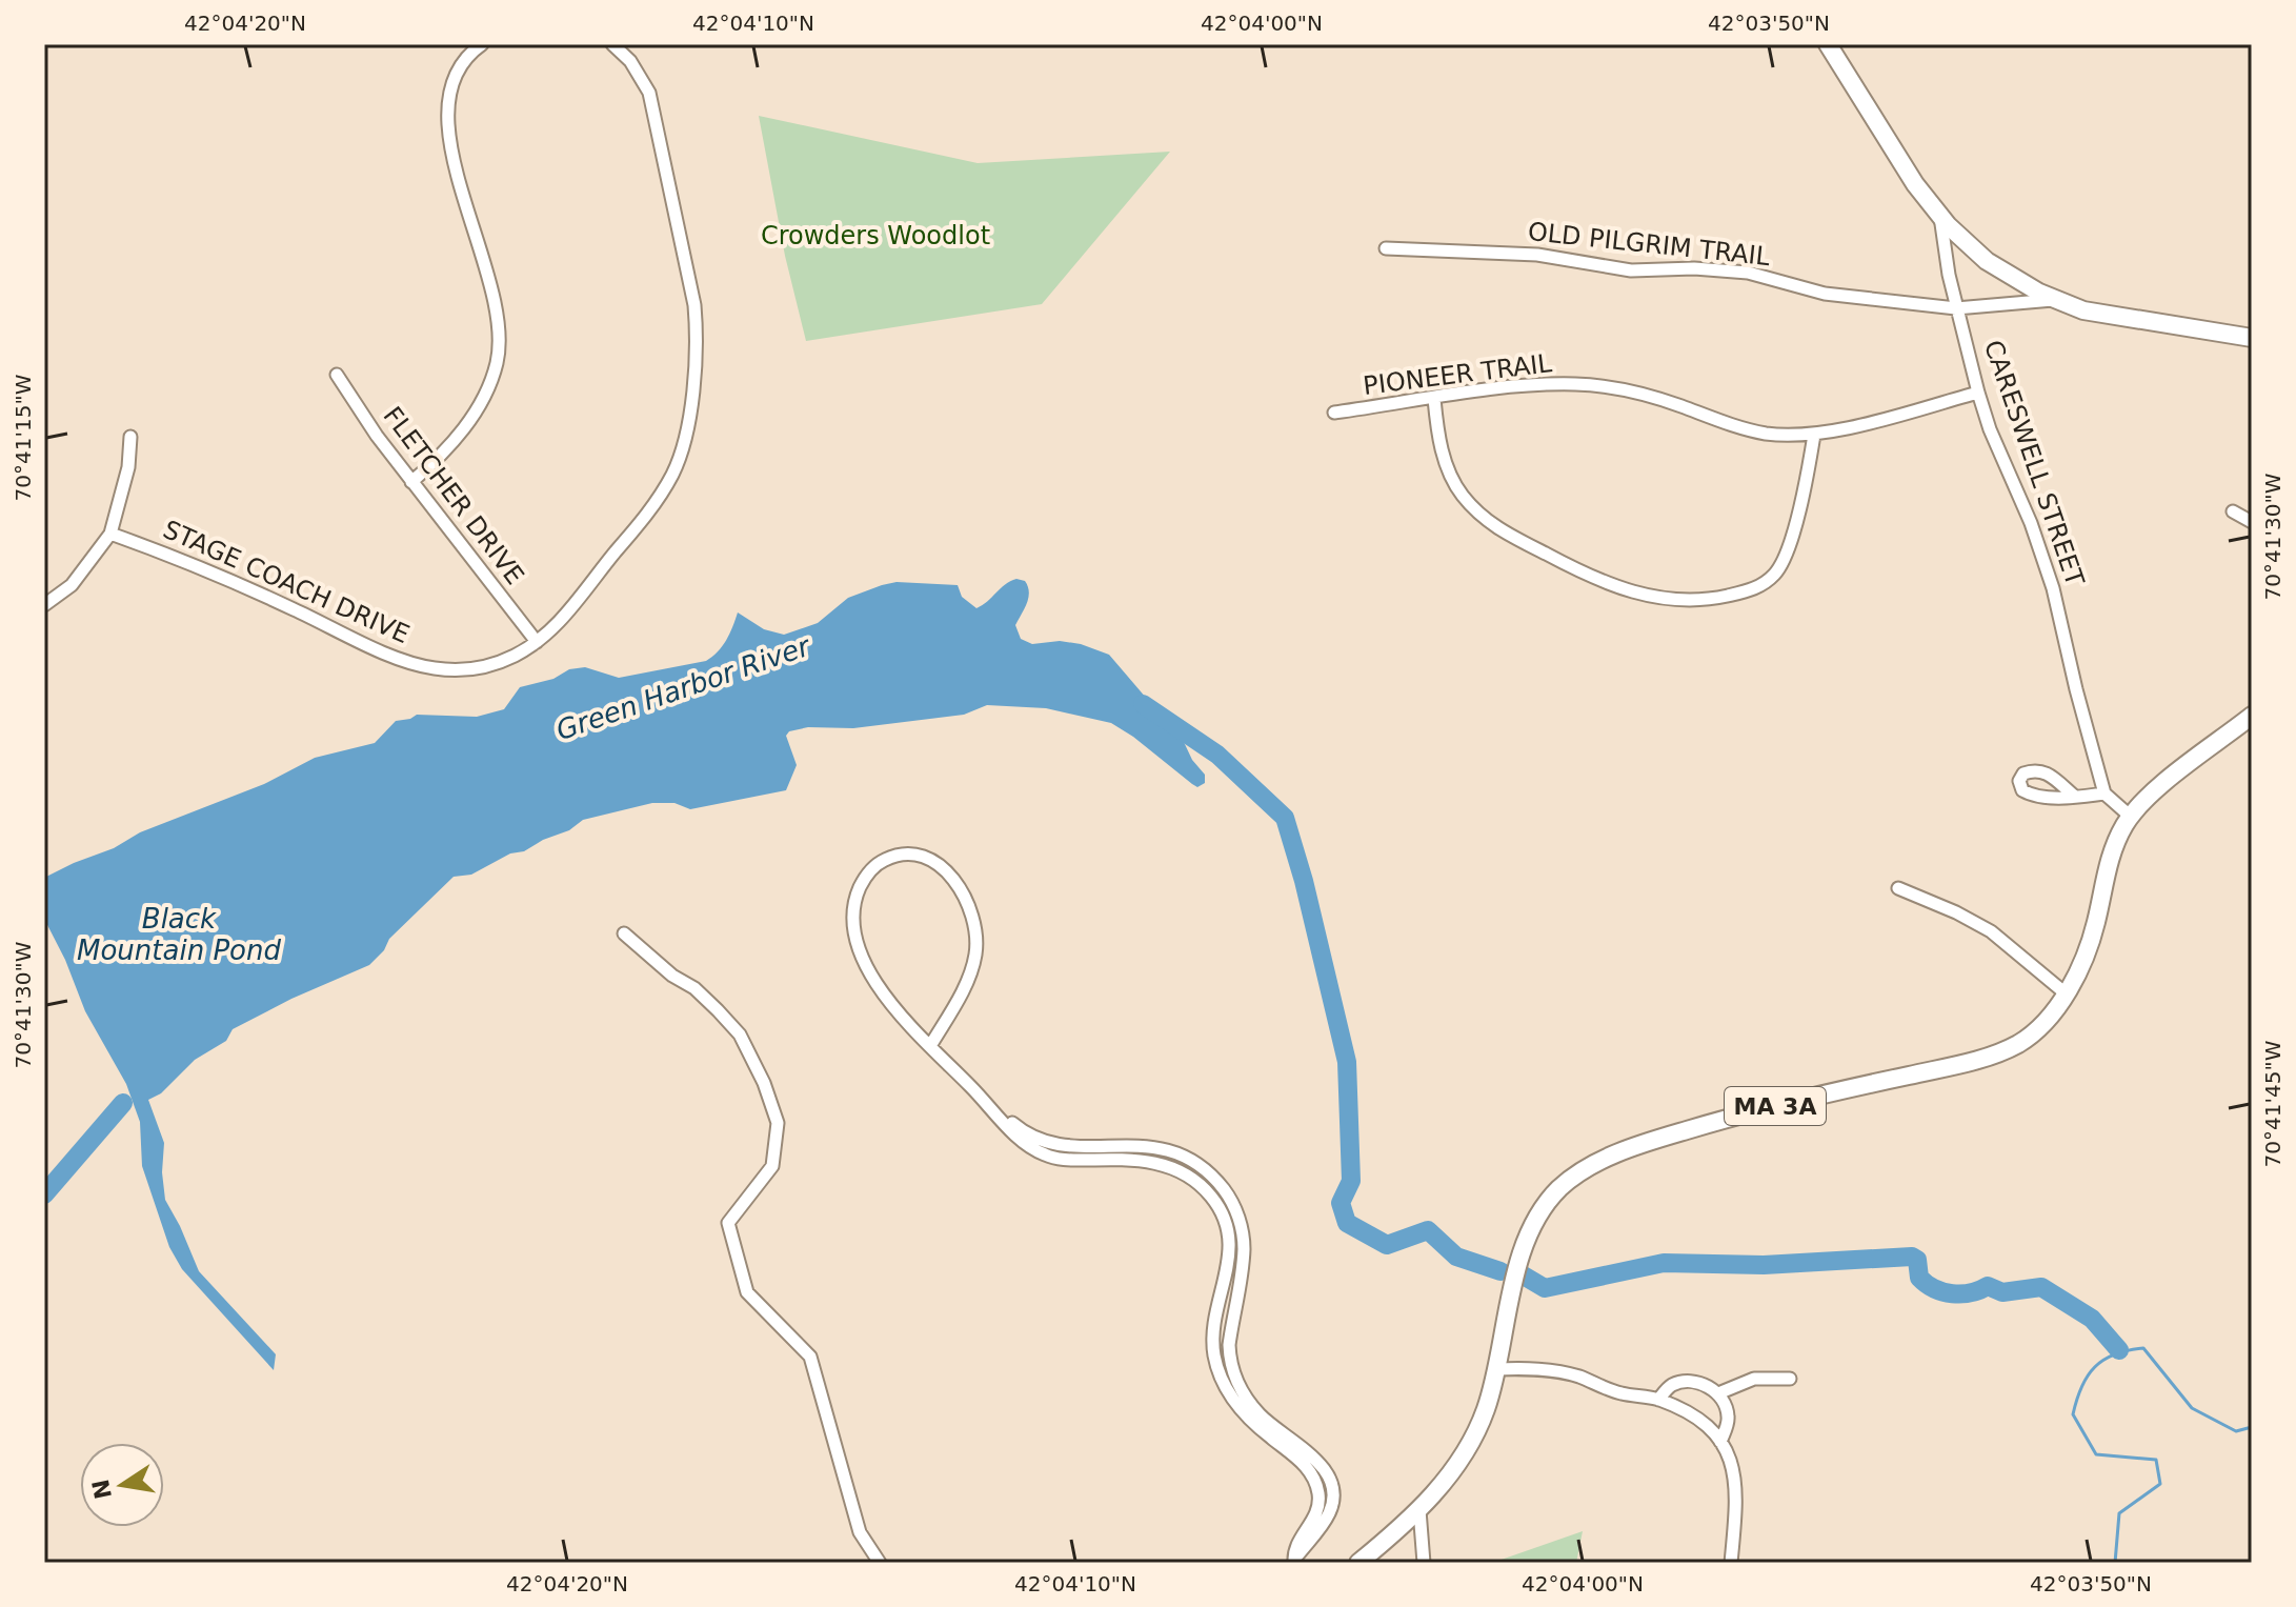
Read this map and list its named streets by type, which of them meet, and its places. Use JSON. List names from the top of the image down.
{
  "streets": {
    "main road": ["CARESWELL STREET", "MA 3A"],
    "street": [
      "OLD PILGRIM TRAIL",
      "PIONEER TRAIL",
      "FLETCHER DRIVE",
      "STAGE COACH DRIVE"
    ]
  },
  "crossings": [
    ["OLD PILGRIM TRAIL", "CARESWELL STREET"],
    ["PIONEER TRAIL", "CARESWELL STREET"],
    ["FLETCHER DRIVE", "STAGE COACH DRIVE"]
  ],
  "water": ["Green Harbor River", "Black Mountain Pond"],
  "parks": ["Crowders Woodlot"],
  "north": "left",
  "coordinates": [
    "42°04'20\"N",
    "42°04'10\"N",
    "42°04'00\"N",
    "42°03'50\"N",
    "70°41'15\"W",
    "70°41'30\"W",
    "70°41'45\"W"
  ]
}
